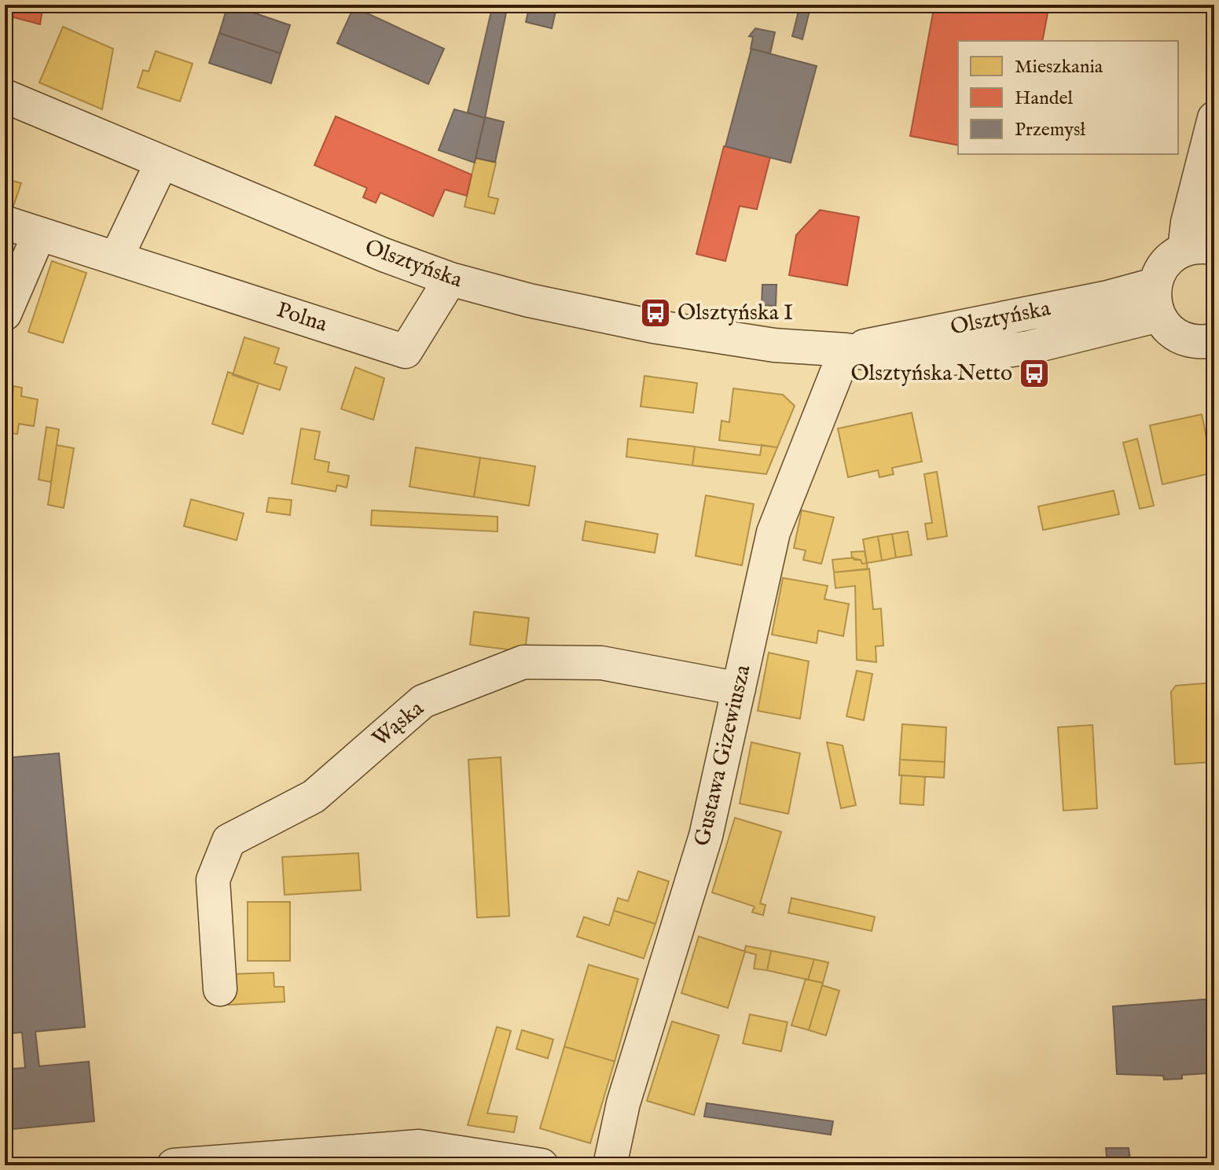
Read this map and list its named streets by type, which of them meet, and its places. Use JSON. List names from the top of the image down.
{
  "streets": {
    "street": [
      "Olsztyńska",
      "Polna",
      "Wąska",
      "Gustawa Gizewiusza"
    ]
  },
  "crossings": [
    ["Olsztyńska", "Polna"],
    ["Olsztyńska", "Gustawa Gizewiusza"],
    ["Wąska", "Gustawa Gizewiusza"]
  ],
  "places": {
    "bus stop": ["Olsztyńska I", "Olsztyńska Netto"]
  },
  "legend": ["Mieszkania", "Handel", "Przemysł"]
}
